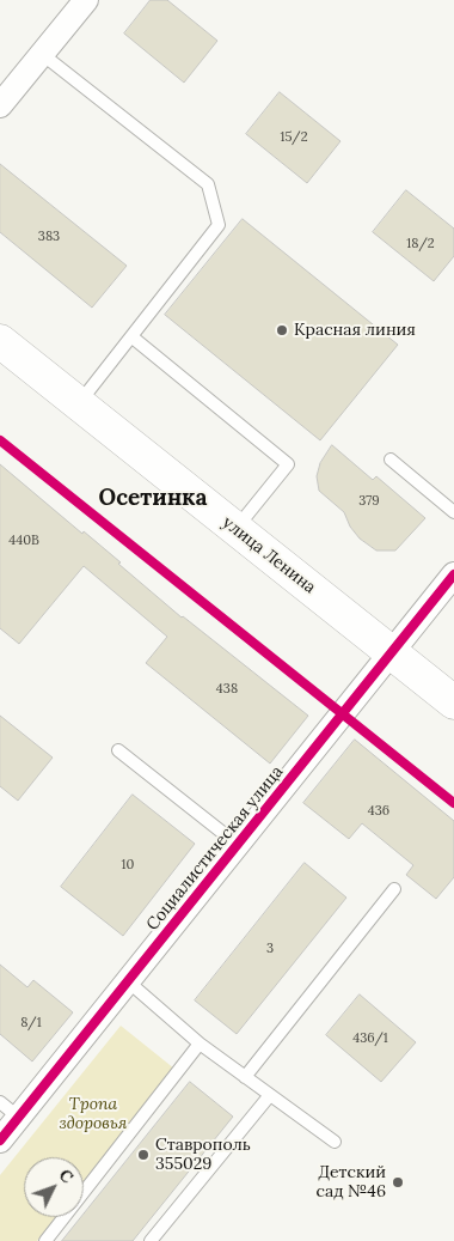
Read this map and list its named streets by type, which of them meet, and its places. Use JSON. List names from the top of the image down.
{
  "streets": {
    "main road": ["улица Ленина"],
    "street": ["Социалистическая улица"]
  },
  "crossings": [
    ["улица Ленина", "Социалистическая улица"]
  ],
  "districts": ["Осетинка"],
  "parks": ["Тропа здоровья"],
  "places": ["Красная линия", "Ставрополь 355029", "Детский сад №46"],
  "house_numbers": [
    "15/2",
    "383",
    "18/2",
    "379",
    "440В",
    "438",
    "436",
    "10",
    "3",
    "8/1",
    "436/1"
  ],
  "north": "top right"
}
